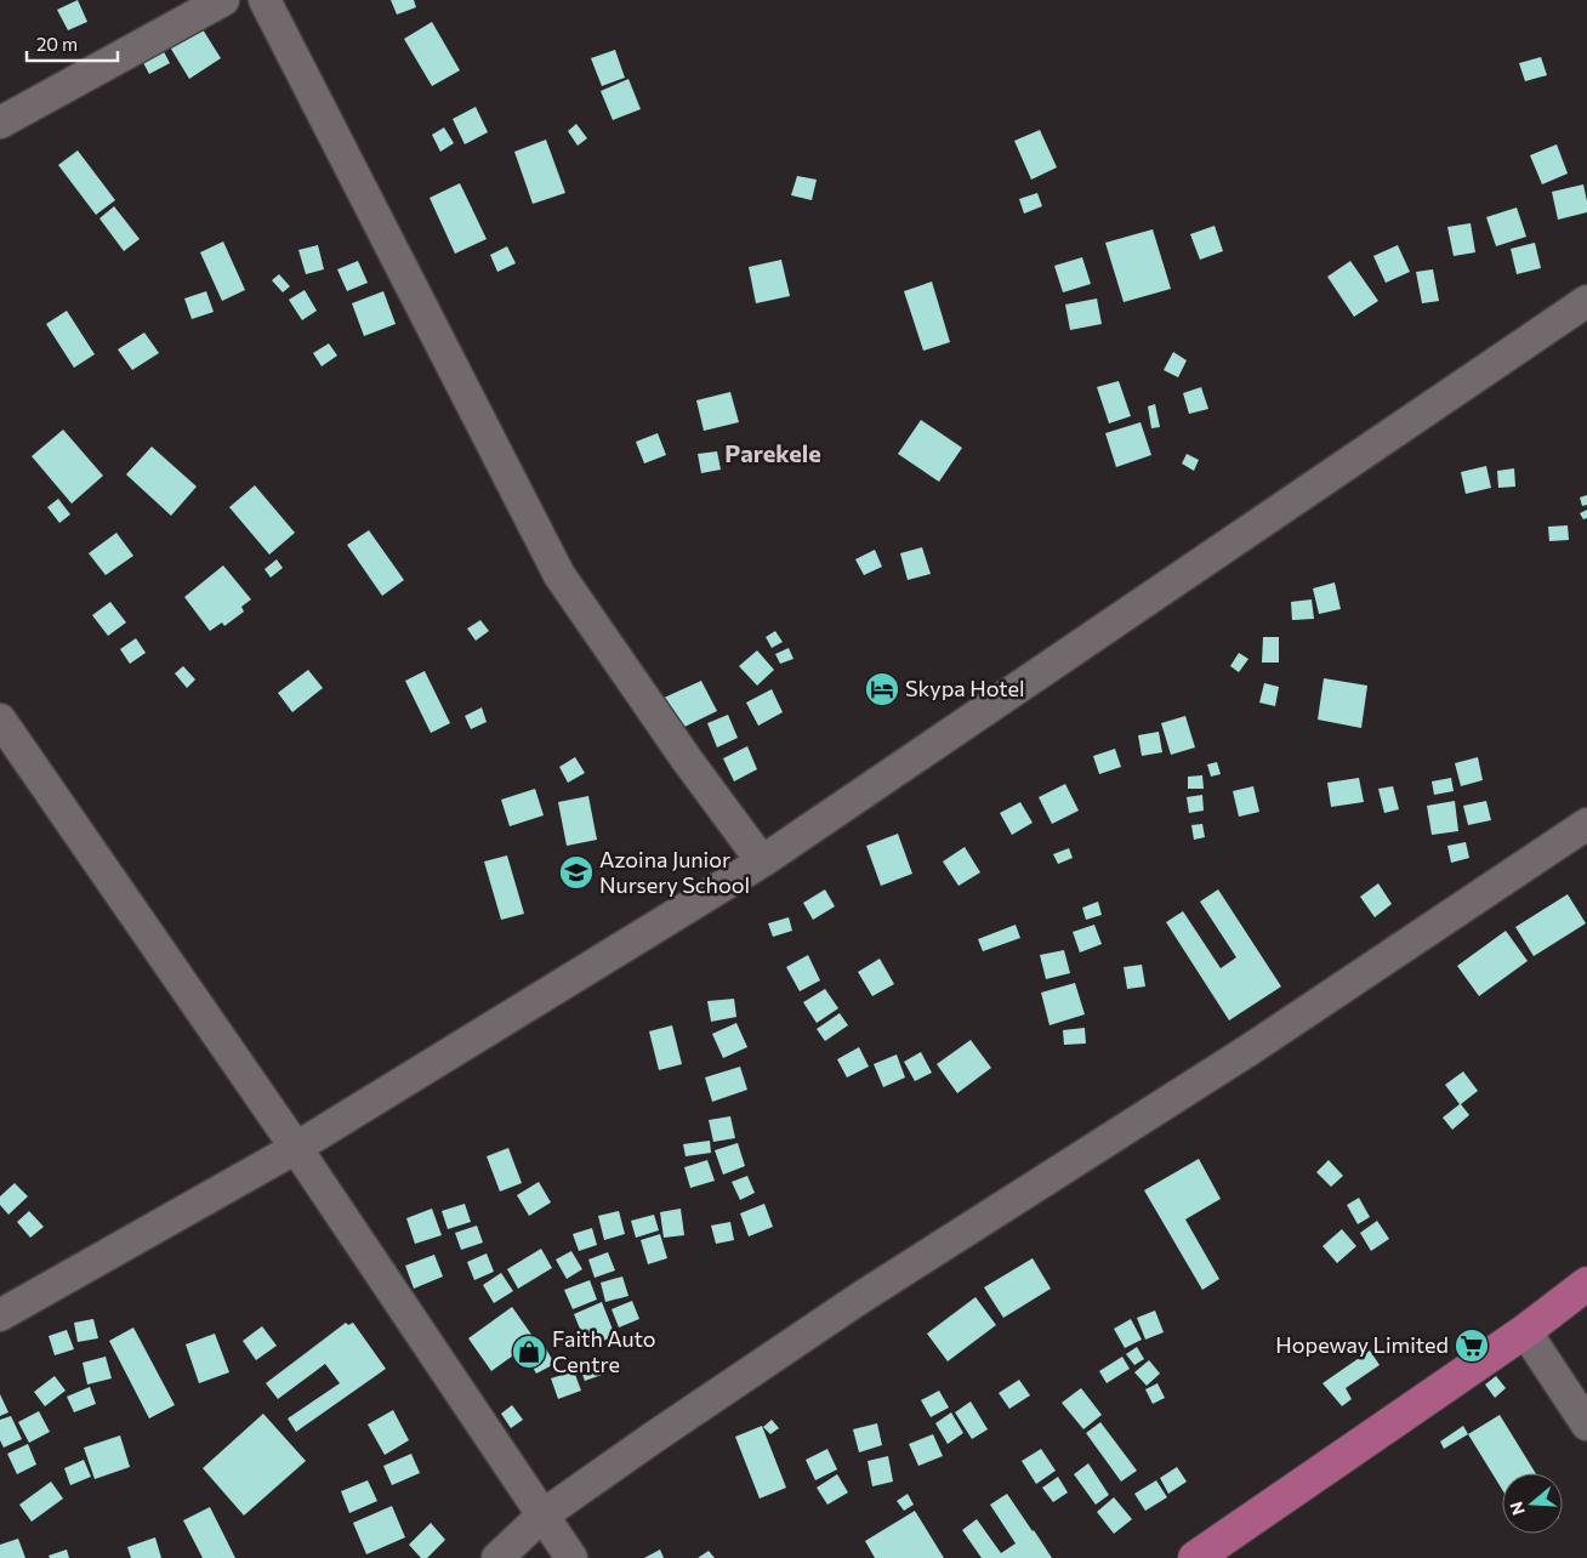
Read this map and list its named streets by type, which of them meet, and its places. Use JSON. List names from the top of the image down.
{
  "districts": ["Parekele"],
  "places": {
    "hotel": ["Skypa Hotel"],
    "school or university": ["Azoina Junior Nursery School"],
    "supermarket": ["Hopeway Limited"],
    "shop": ["Faith Auto Centre"]
  },
  "scale_bar": "20 m",
  "north": "left"
}
